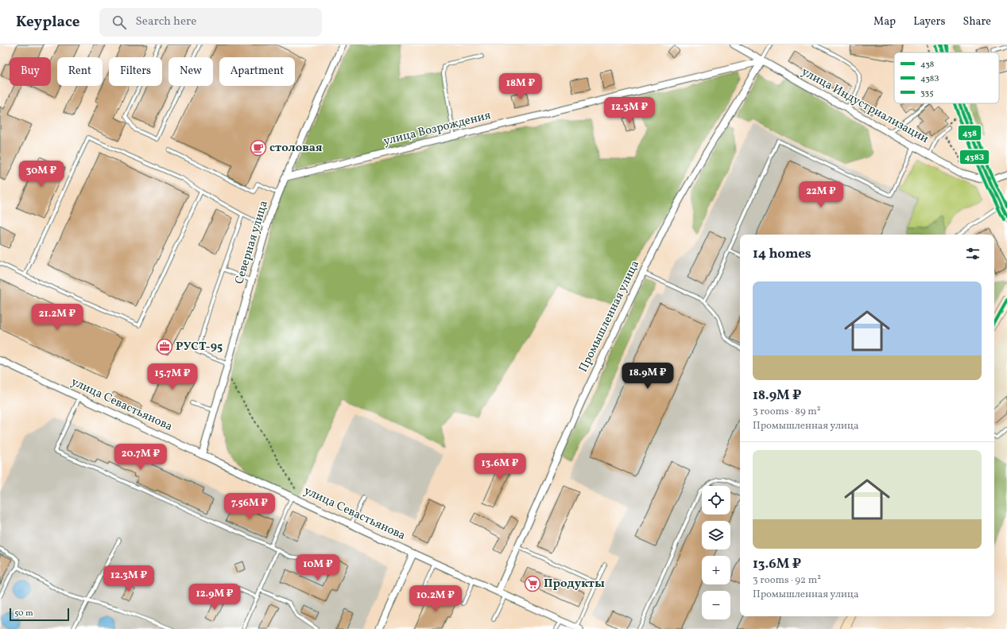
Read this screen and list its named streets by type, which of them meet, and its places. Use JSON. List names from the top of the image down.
{
  "streets": {
    "street": [
      "улица Индустриализации",
      "улица Возрождения",
      "Северная улица",
      "Промышленная улица",
      "улица Севастьянова"
    ]
  },
  "crossings": [
    ["улица Индустриализации", "улица Возрождения"],
    ["улица Индустриализации", "Промышленная улица"],
    ["улица Возрождения", "Северная улица"],
    ["улица Возрождения", "Промышленная улица"],
    ["Северная улица", "улица Севастьянова"],
    ["Промышленная улица", "улица Севастьянова"]
  ],
  "places": {
    "cafe": ["столовая"],
    "office": ["РУСТ-95"],
    "supermarket": ["Продукты"]
  },
  "lines": ["transit line 438", "transit line 335", "transit line 438З"],
  "legend": ["438", "438З", "335"],
  "scale_bar": "50 m",
  "page": {
    "header": "Keyplace",
    "search": "Search here",
    "nav": ["Map", "Layers", "Share"],
    "chip": [
      "Buy",
      "Rent",
      "Filters",
      "New",
      "Apartment"
    ],
    "price": [
      "18M ₽",
      "12.3M ₽",
      "30M ₽",
      "22M ₽",
      "21.2M ₽",
      "18.9M ₽",
      "15.7M ₽",
      "20.7M ₽",
      "13.6M ₽",
      "7.56M ₽",
      "10M ₽",
      "12.3M ₽",
      "12.9M ₽",
      "10.2M ₽"
    ],
    "heading": "14 homes",
    "list": [
      {
        "name": "18.9M ₽",
        "note": "3 rooms · 89 m² · Промышленная улица"
      },
      {
        "name": "13.6M ₽",
        "note": "3 rooms · 92 m² · Промышленная улица"
      }
    ],
    "map_buttons": ["+", "−"],
    "scale": "50 m"
  }
}
